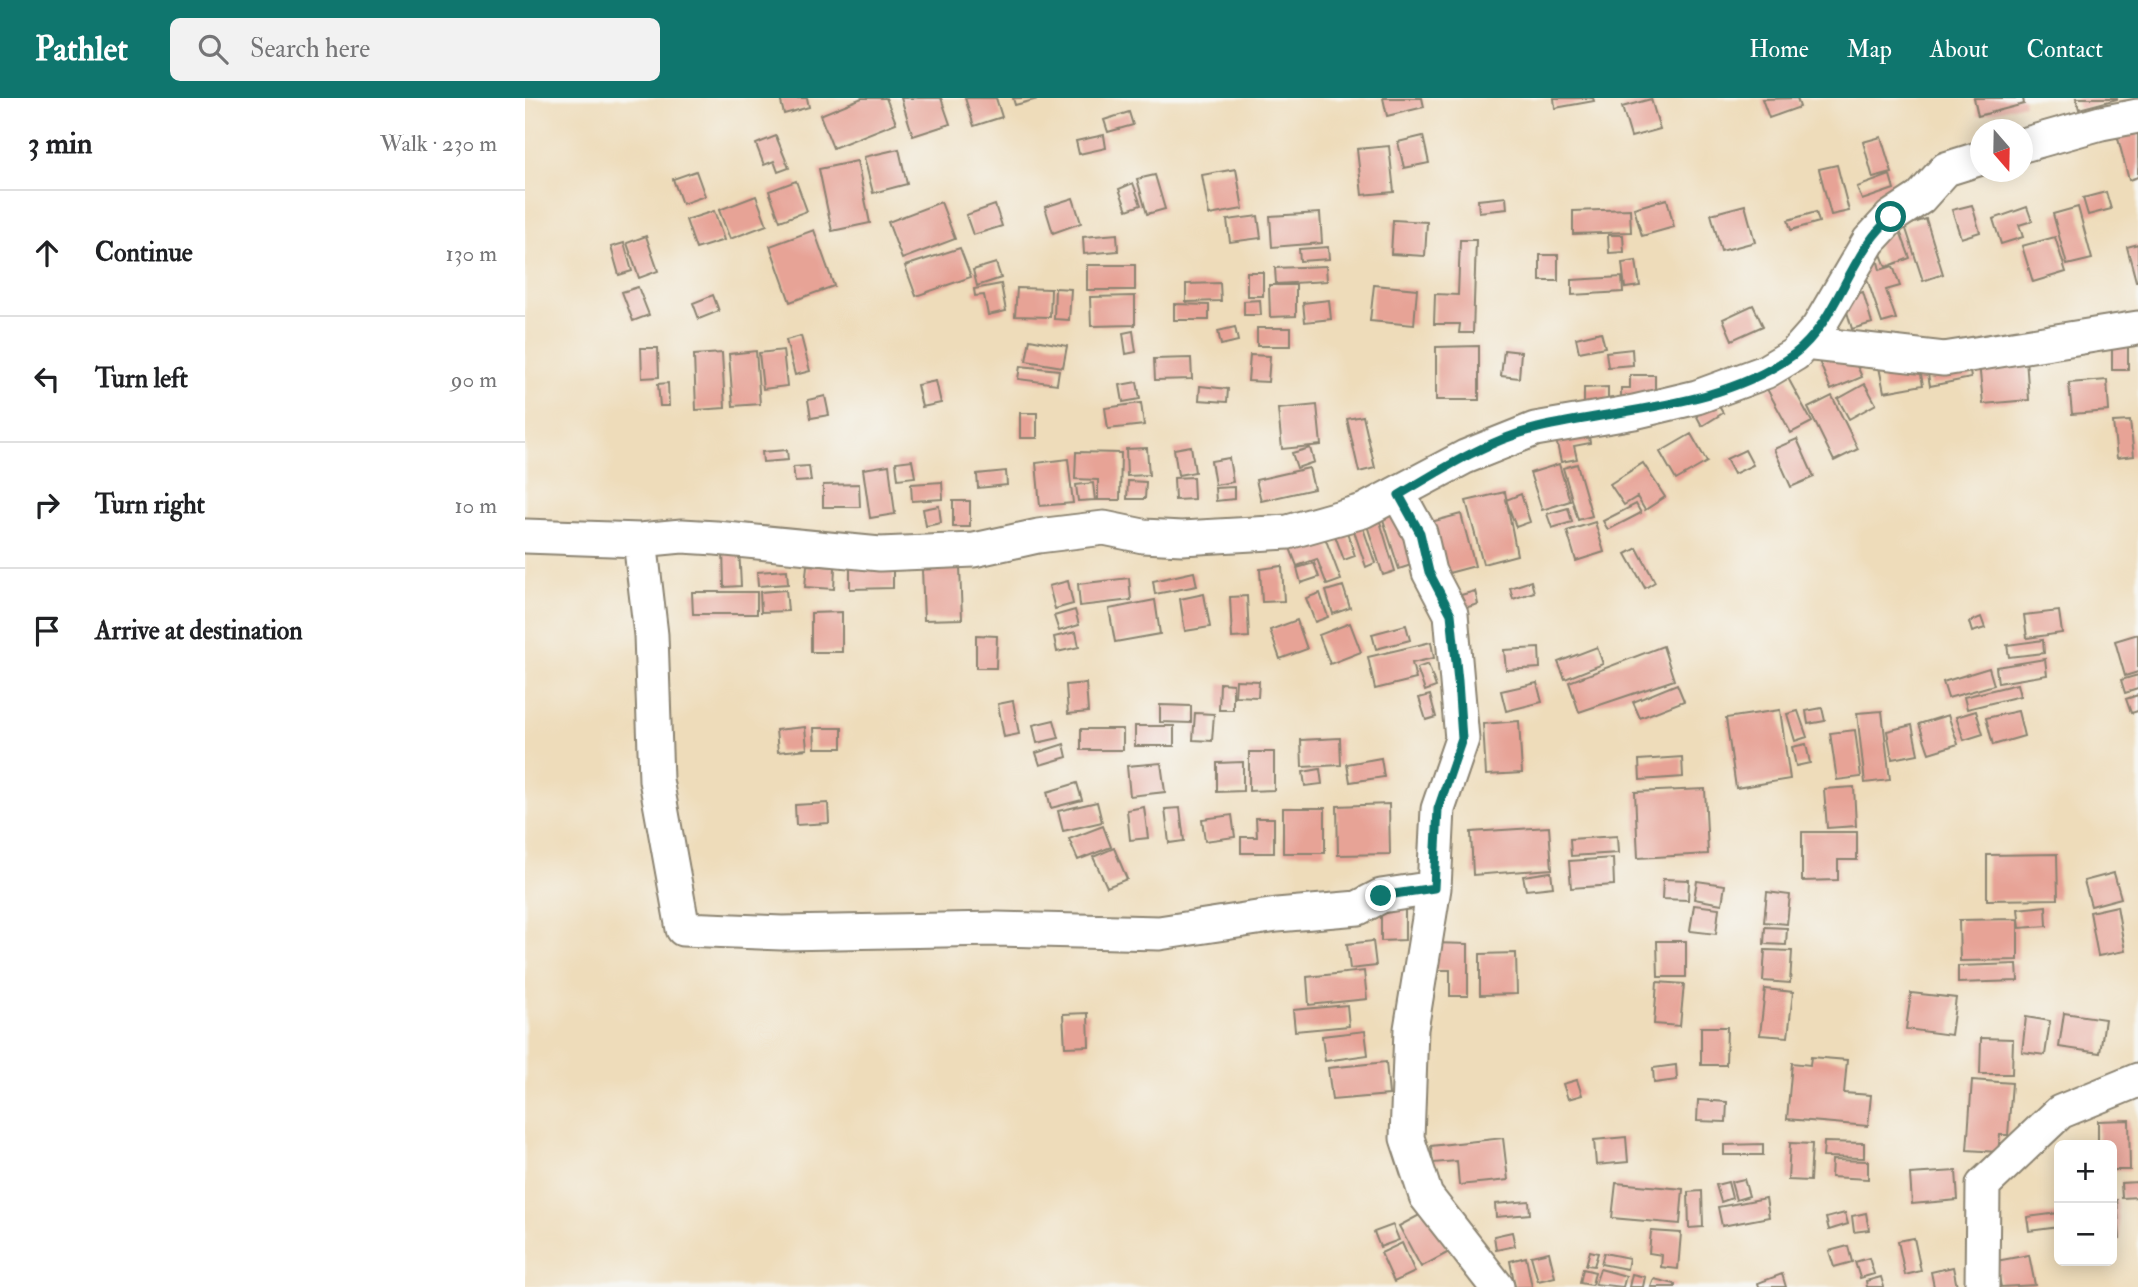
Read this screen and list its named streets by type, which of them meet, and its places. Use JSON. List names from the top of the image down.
{
  "north": "bottom",
  "page": {
    "header": "Pathlet",
    "search": "Search here",
    "nav": [
      "Home",
      "Map",
      "About",
      "Contact"
    ],
    "heading": ["3 min", "Walk · 230 m"],
    "list": [
      ["Continue", "130 m"],
      ["Turn left", "90 m"],
      ["Turn right", "10 m"],
      "Arrive at destination"
    ],
    "map_buttons": ["+", "−"]
  }
}
